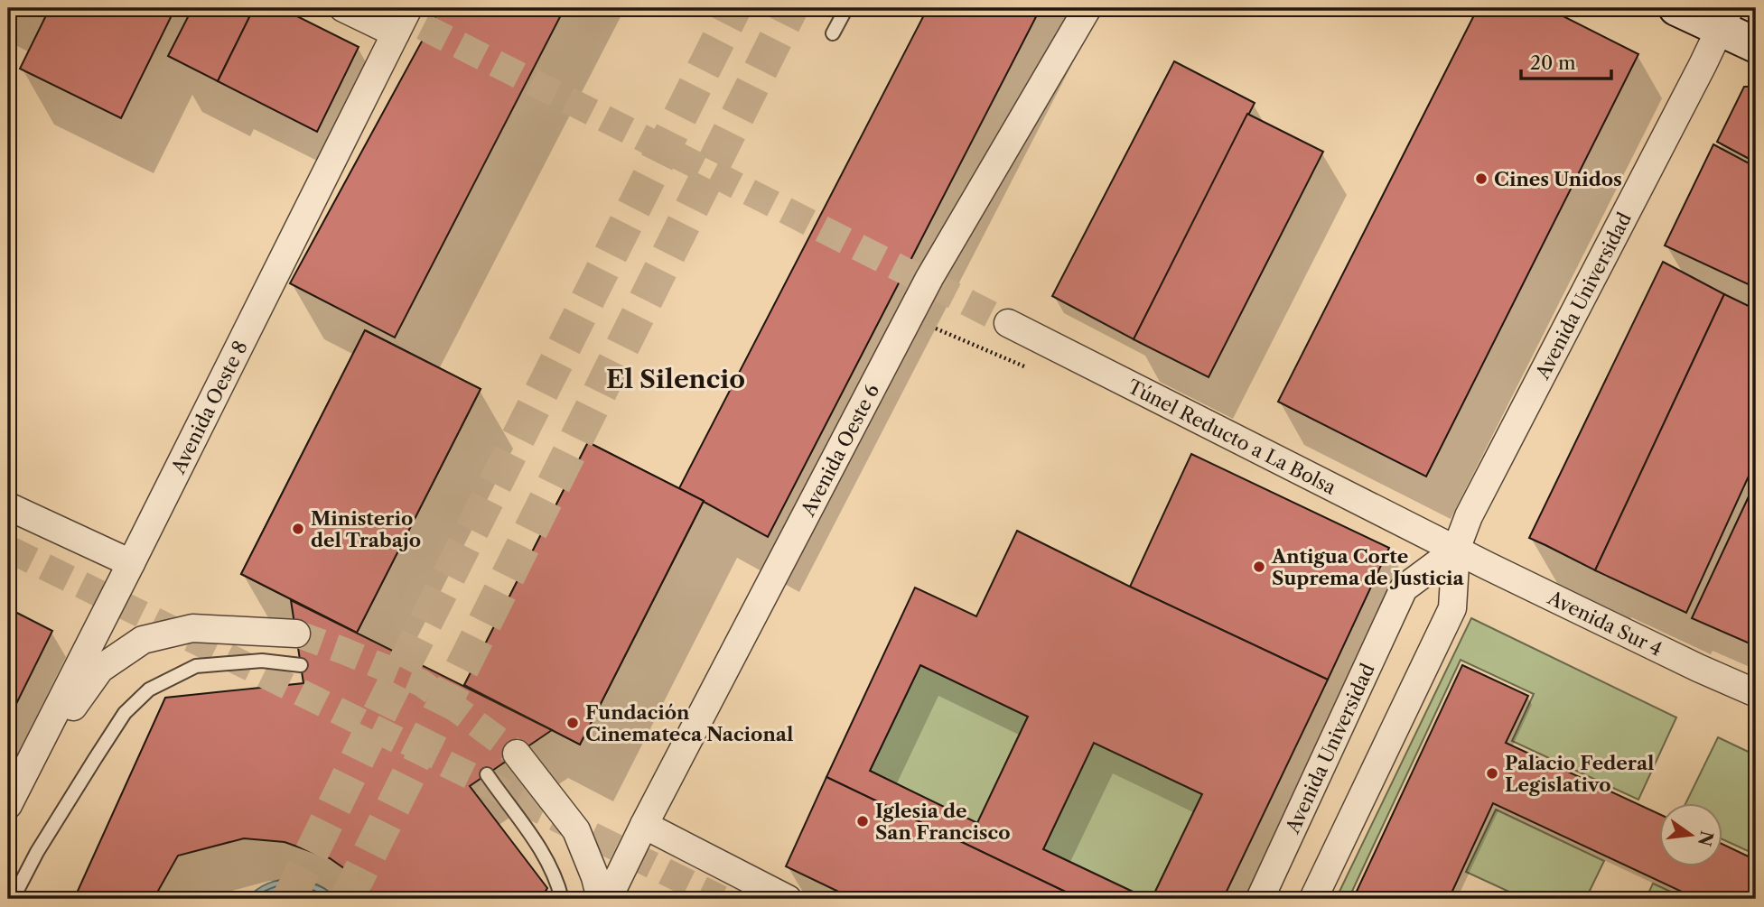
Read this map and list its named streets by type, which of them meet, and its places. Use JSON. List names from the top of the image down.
{
  "streets": {
    "street": [
      "Avenida Universidad",
      "Avenida Oeste 8",
      "Túnel Reducto a La Bolsa",
      "Avenida Oeste 6",
      "Avenida Sur 4"
    ]
  },
  "crossings": [
    ["Avenida Universidad", "Túnel Reducto a La Bolsa"],
    ["Avenida Universidad", "Avenida Sur 4"],
    ["Túnel Reducto a La Bolsa", "Avenida Sur 4"]
  ],
  "districts": ["El Silencio"],
  "places": [
    "Cines Unidos",
    "Ministerio del Trabajo",
    "Antigua Corte Suprema de Justicia",
    "Fundación Cinemateca Nacional",
    "Palacio Federal Legislativo",
    "Iglesia de San Francisco"
  ],
  "scale_bar": "20 m",
  "north": "right"
}
